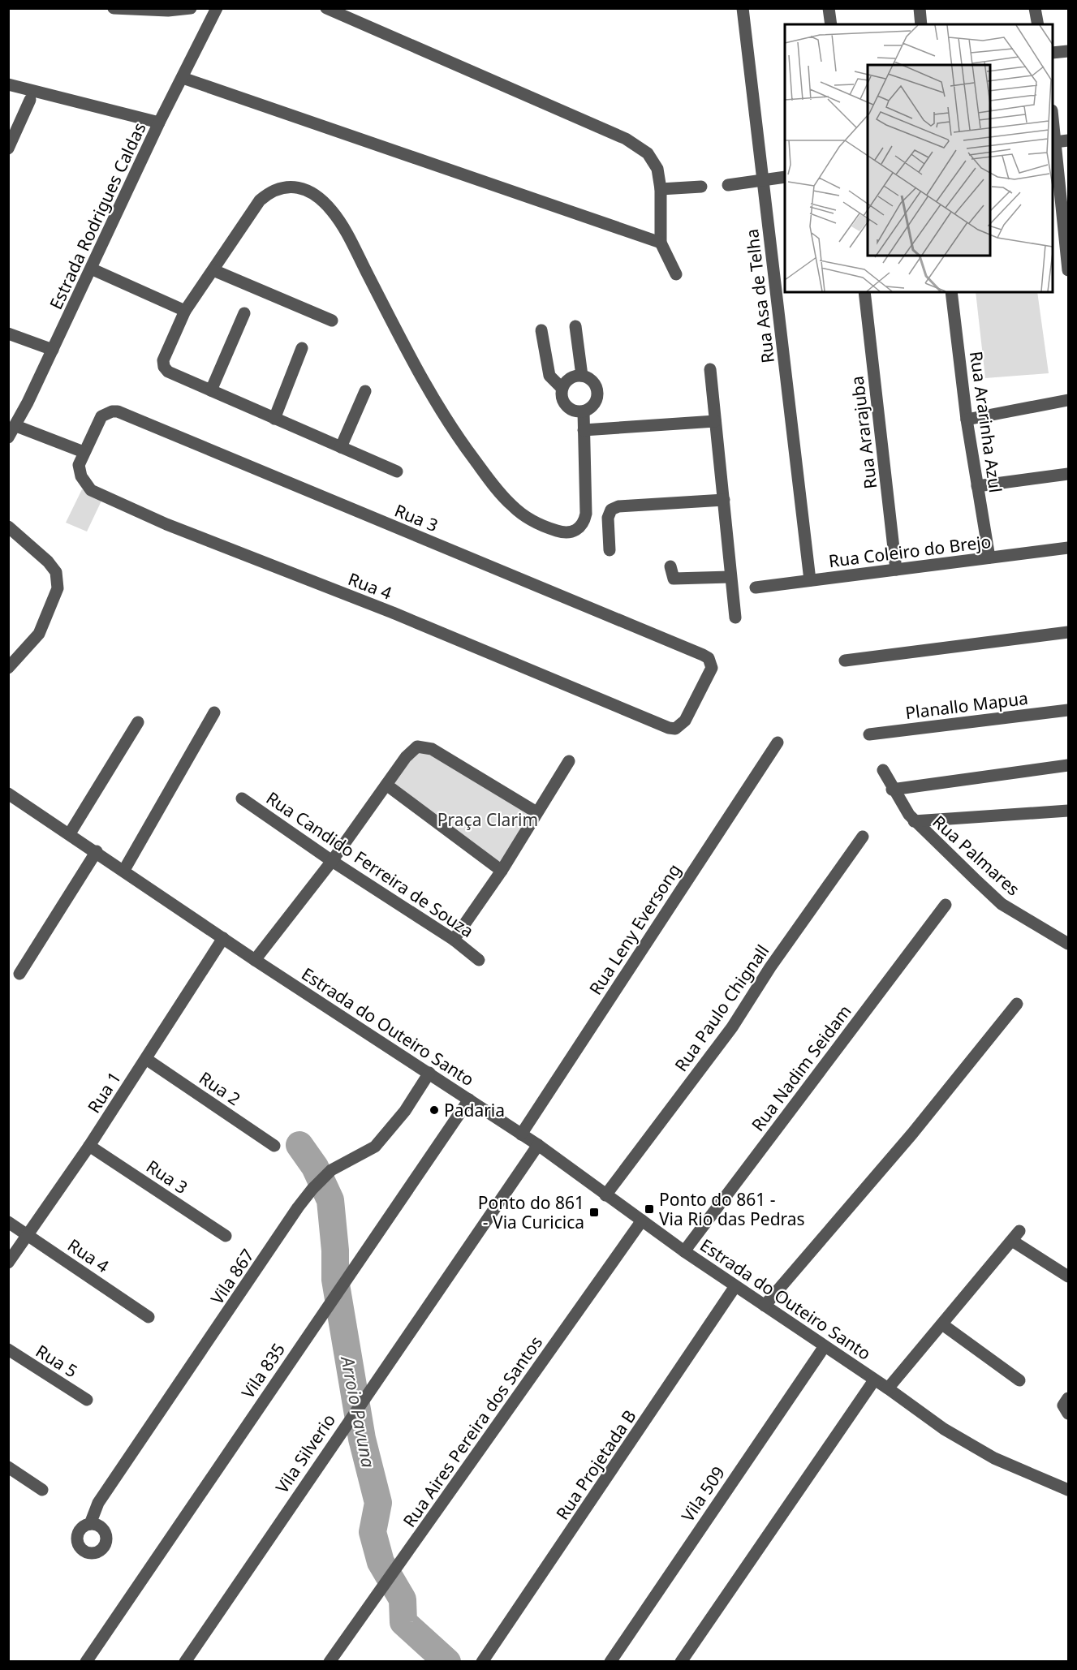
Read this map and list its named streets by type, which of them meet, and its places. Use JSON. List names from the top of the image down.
{
  "streets": {
    "street": [
      "Estrada Rodrigues Caldas",
      "Rua Asa de Telha",
      "Rua Ararinha Azul",
      "Rua Ararajuba",
      "Rua 3",
      "Rua Coleiro do Brejo",
      "Rua 4",
      "Planallo Mapua",
      "Rua Palmares",
      "Rua Candido Ferreira de Souza",
      "Rua Leny Eversong",
      "Rua Paulo Chignall",
      "Estrada do Outeiro Santo",
      "Rua Nadim Seidam",
      "Rua 2",
      "Rua 1",
      "Vila 867",
      "Rua 5",
      "Vila 835",
      "Rua Aires Pereira dos Santos",
      "Vila Silverio",
      "Rua Projetada B",
      "Vila 509"
    ]
  },
  "crossings": [
    ["Rua Asa de Telha", "Rua Coleiro do Brejo"],
    ["Rua Ararinha Azul", "Rua Coleiro do Brejo"],
    ["Rua Ararajuba", "Rua Coleiro do Brejo"],
    ["Rua 3", "Rua 4"],
    ["Rua 3", "Rua 1"],
    ["Rua 4", "Rua 1"],
    ["Rua Leny Eversong", "Estrada do Outeiro Santo"],
    ["Rua Paulo Chignall", "Estrada do Outeiro Santo"],
    ["Estrada do Outeiro Santo", "Rua Nadim Seidam"],
    ["Estrada do Outeiro Santo", "Rua 1"],
    ["Estrada do Outeiro Santo", "Vila 867"],
    ["Estrada do Outeiro Santo", "Vila 835"],
    ["Estrada do Outeiro Santo", "Rua Aires Pereira dos Santos"],
    ["Estrada do Outeiro Santo", "Vila Silverio"],
    ["Estrada do Outeiro Santo", "Rua Projetada B"],
    ["Estrada do Outeiro Santo", "Vila 509"],
    ["Rua 2", "Rua 1"]
  ],
  "water": ["Arroio Pavuna"],
  "parks": ["Praça Clarim"],
  "places": {
    "other": ["Padaria"],
    "transit": ["Ponto do 861 - Via Rio das Pedras", "Ponto do 861 - Via Curicica"]
  }
}
